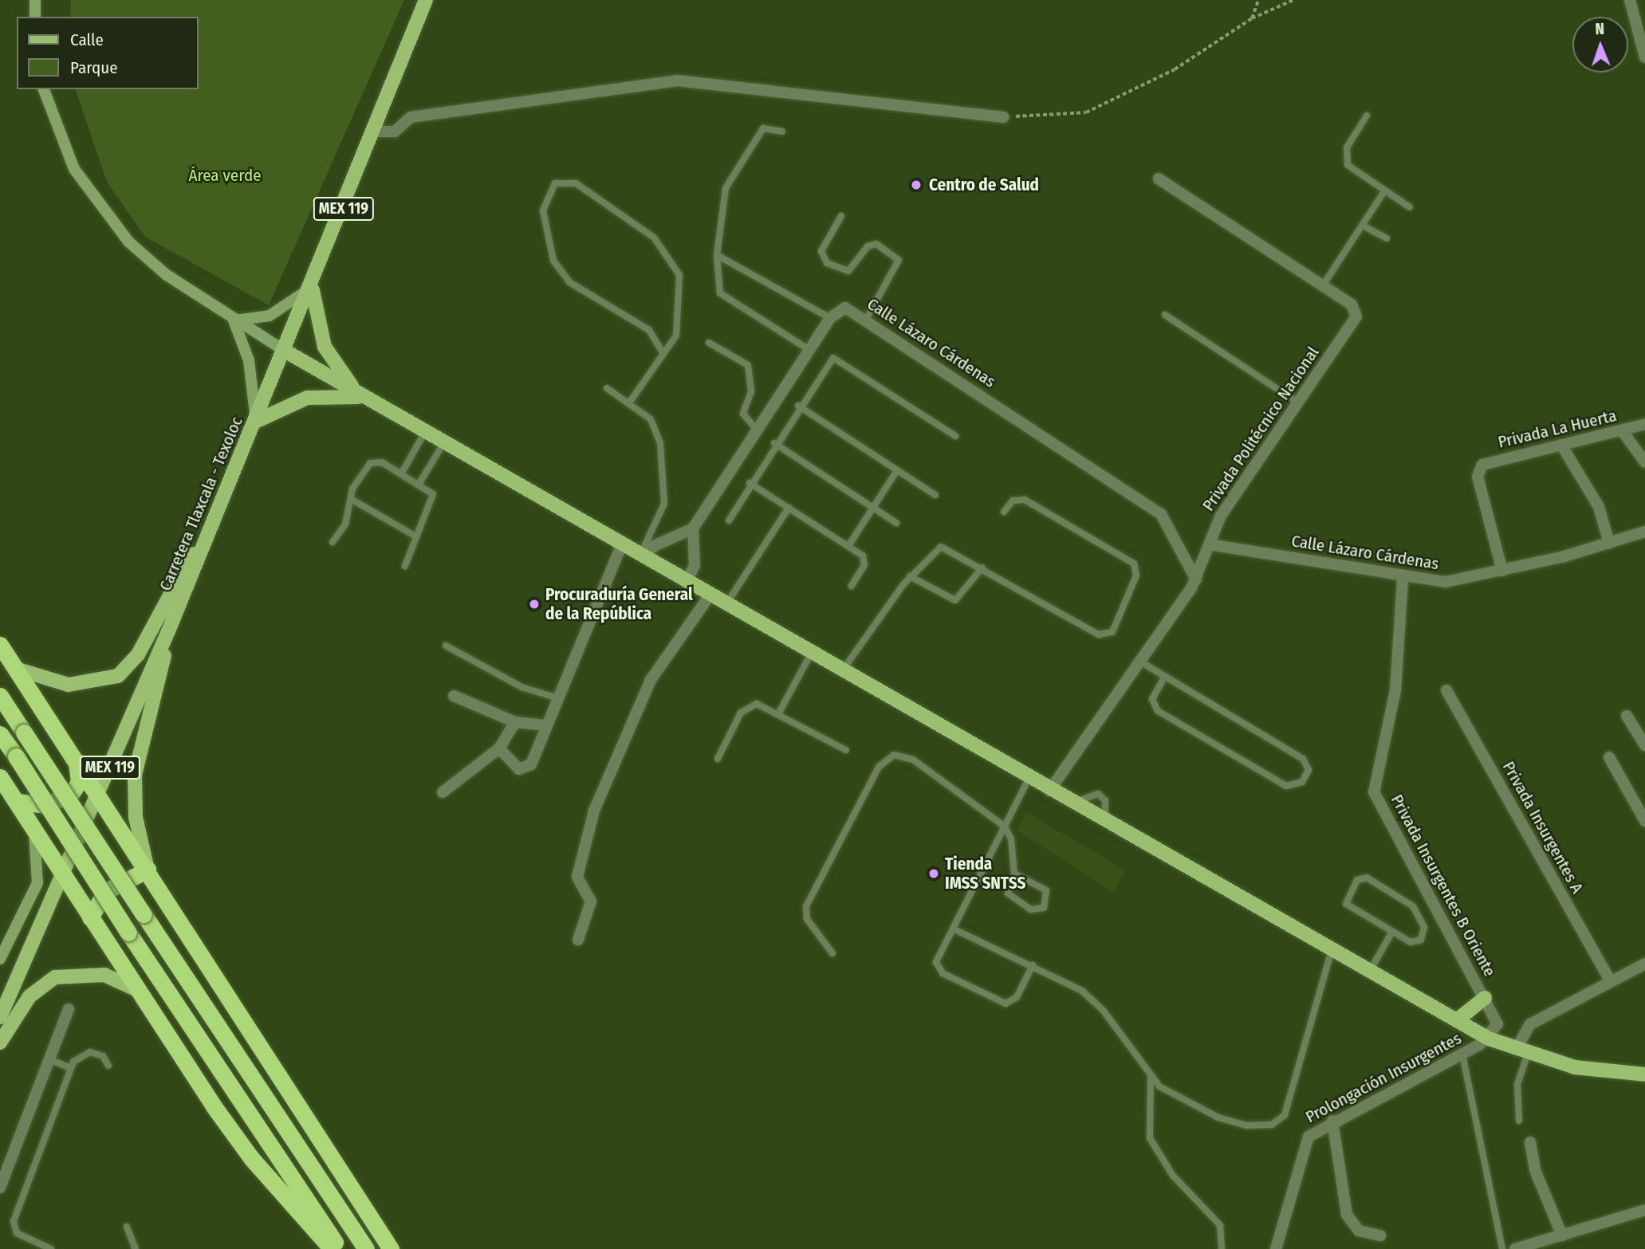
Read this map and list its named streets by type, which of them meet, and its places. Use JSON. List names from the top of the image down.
{
  "streets": {
    "main road": ["MEX 119", "Carretera Tlaxcala - Texoloc"],
    "street": [
      "Calle Lázaro Cárdenas",
      "Privada Politécnico Nacional",
      "Privada La Huerta",
      "Privada Insurgentes A",
      "Privada Insurgentes B Oriente",
      "Prolongación Insurgentes"
    ]
  },
  "crossings": [
    ["Calle Lázaro Cárdenas", "Privada Politécnico Nacional"],
    ["Calle Lázaro Cárdenas", "Privada La Huerta"],
    ["Calle Lázaro Cárdenas", "Privada Insurgentes B Oriente"],
    ["Privada Insurgentes B Oriente", "Prolongación Insurgentes"]
  ],
  "parks": ["Área verde"],
  "places": ["Centro de Salud", "Procuraduría General de la República", "Tienda IMSS SNTSS"],
  "legend": ["Calle", "Parque"],
  "north": "top"
}
